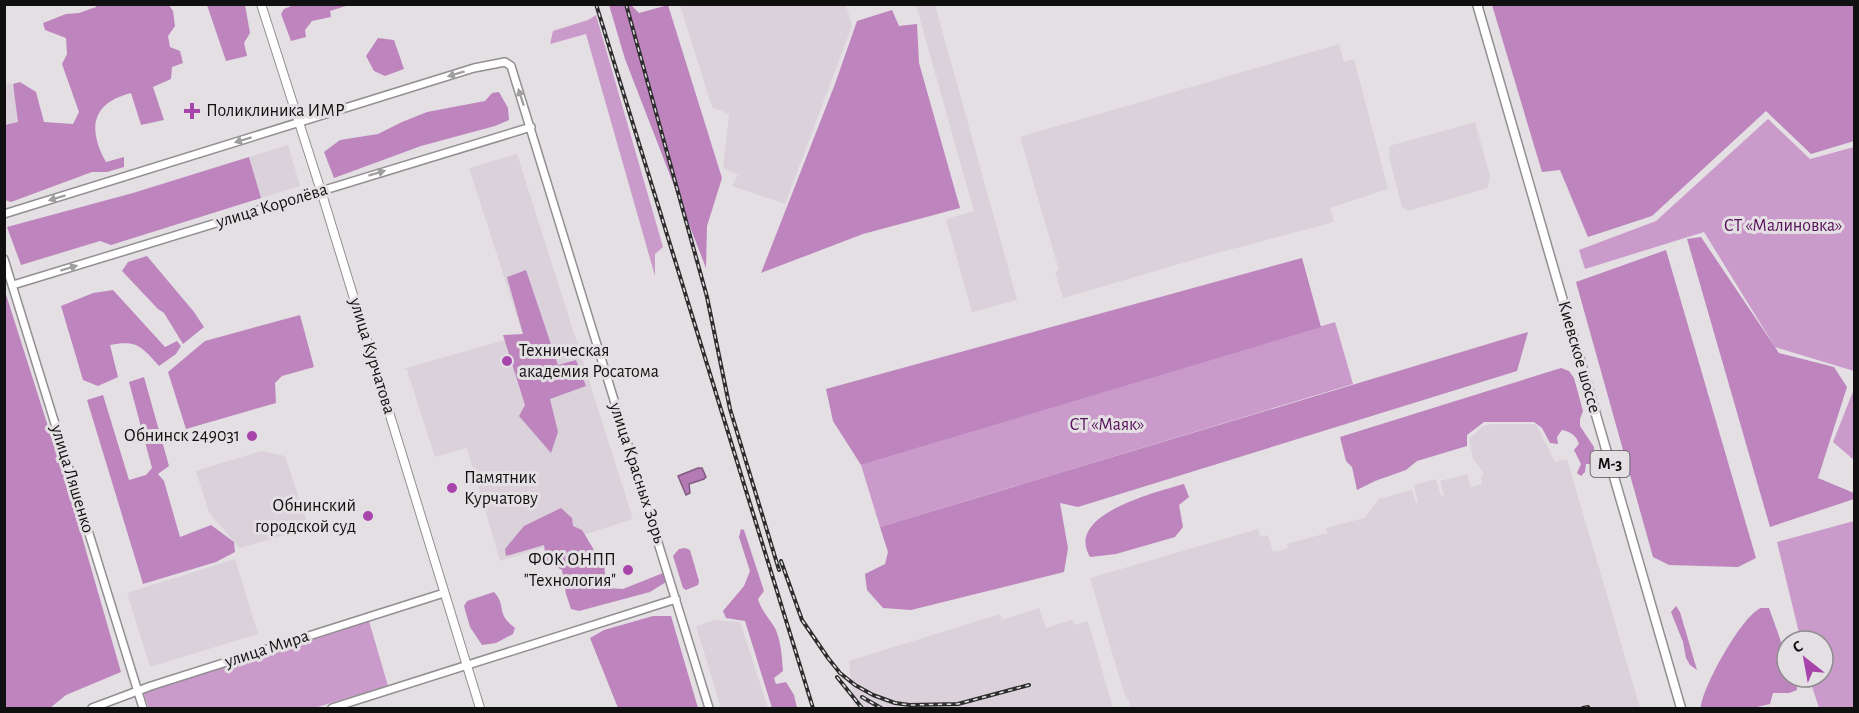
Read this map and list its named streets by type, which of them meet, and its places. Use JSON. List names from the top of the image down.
{
  "streets": {
    "highway": ["Киевское шоссе", "М-3"],
    "main road": ["улица Курчатова"],
    "street": [
      "улица Королёва",
      "улица Красных Зорь",
      "улица Ляшенко",
      "улица Мира"
    ]
  },
  "crossings": [
    ["улица Королёва", "улица Курчатова"],
    ["улица Королёва", "улица Красных Зорь"],
    ["улица Королёва", "улица Ляшенко"],
    ["улица Курчатова", "улица Красных Зорь"],
    ["улица Курчатова", "улица Мира"],
    ["улица Ляшенко", "улица Мира"]
  ],
  "one_way": ["улица Королёва"],
  "parks": ["СТ «Малиновка»", "СТ «Маяк»"],
  "places": {
    "health": ["Поликлиника ИМР"],
    "other": [
      "Техническая академия Росатома",
      "Обнинск 249031",
      "Памятник Курчатову",
      "Обнинский городской суд",
      "ФОК ОНПП \"Технология\""
    ]
  },
  "north": "top left"
}
